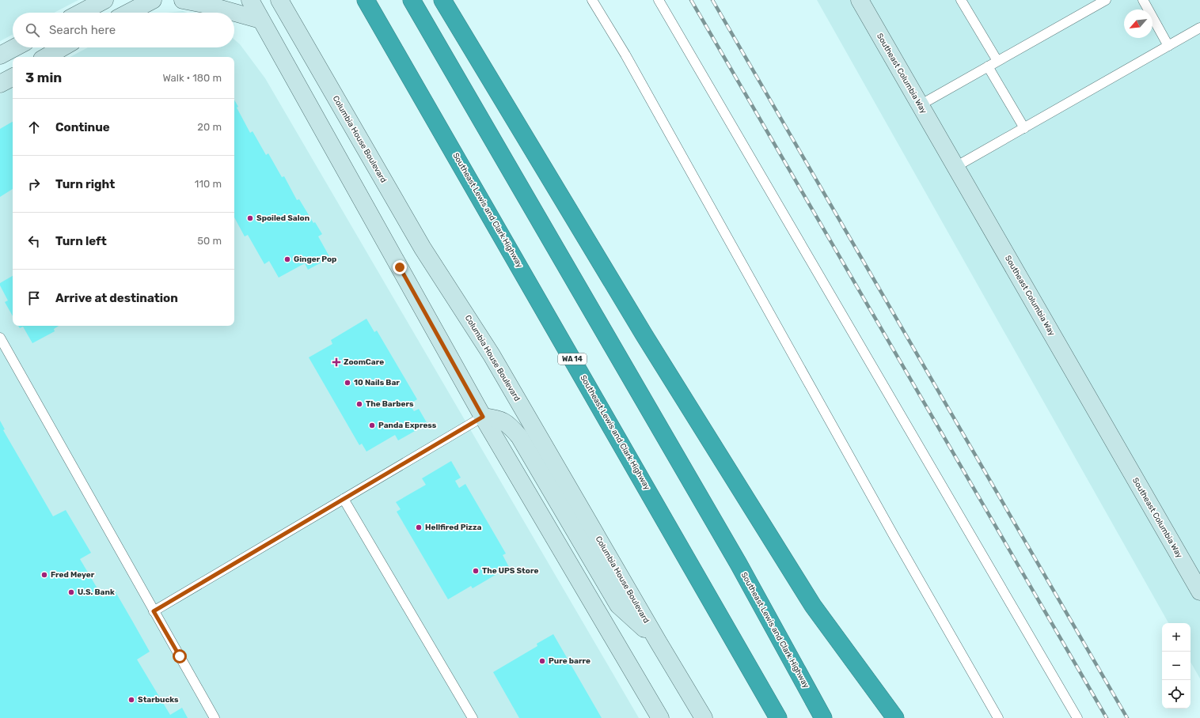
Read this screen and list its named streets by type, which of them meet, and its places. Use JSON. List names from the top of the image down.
{
  "streets": {
    "highway": ["Southeast Lewis and Clark Highway", "WA 14"],
    "main road": ["Southeast Columbia Way", "Columbia House Boulevard"]
  },
  "places": {
    "other": [
      "Spoiled Salon",
      "Ginger Pop",
      "10 Nails Bar",
      "The Barbers",
      "Panda Express",
      "Hellfired Pizza",
      "The UPS Store",
      "Fred Meyer",
      "U.S. Bank",
      "Pure barre",
      "Starbucks"
    ],
    "health": ["ZoomCare"]
  },
  "north": "bottom left",
  "page": {
    "search": "Search here",
    "heading": ["3 min", "Walk · 180 m"],
    "list": [
      ["Continue", "20 m"],
      ["Turn right", "110 m"],
      ["Turn left", "50 m"],
      "Arrive at destination"
    ],
    "map_buttons": ["+", "−"]
  }
}
